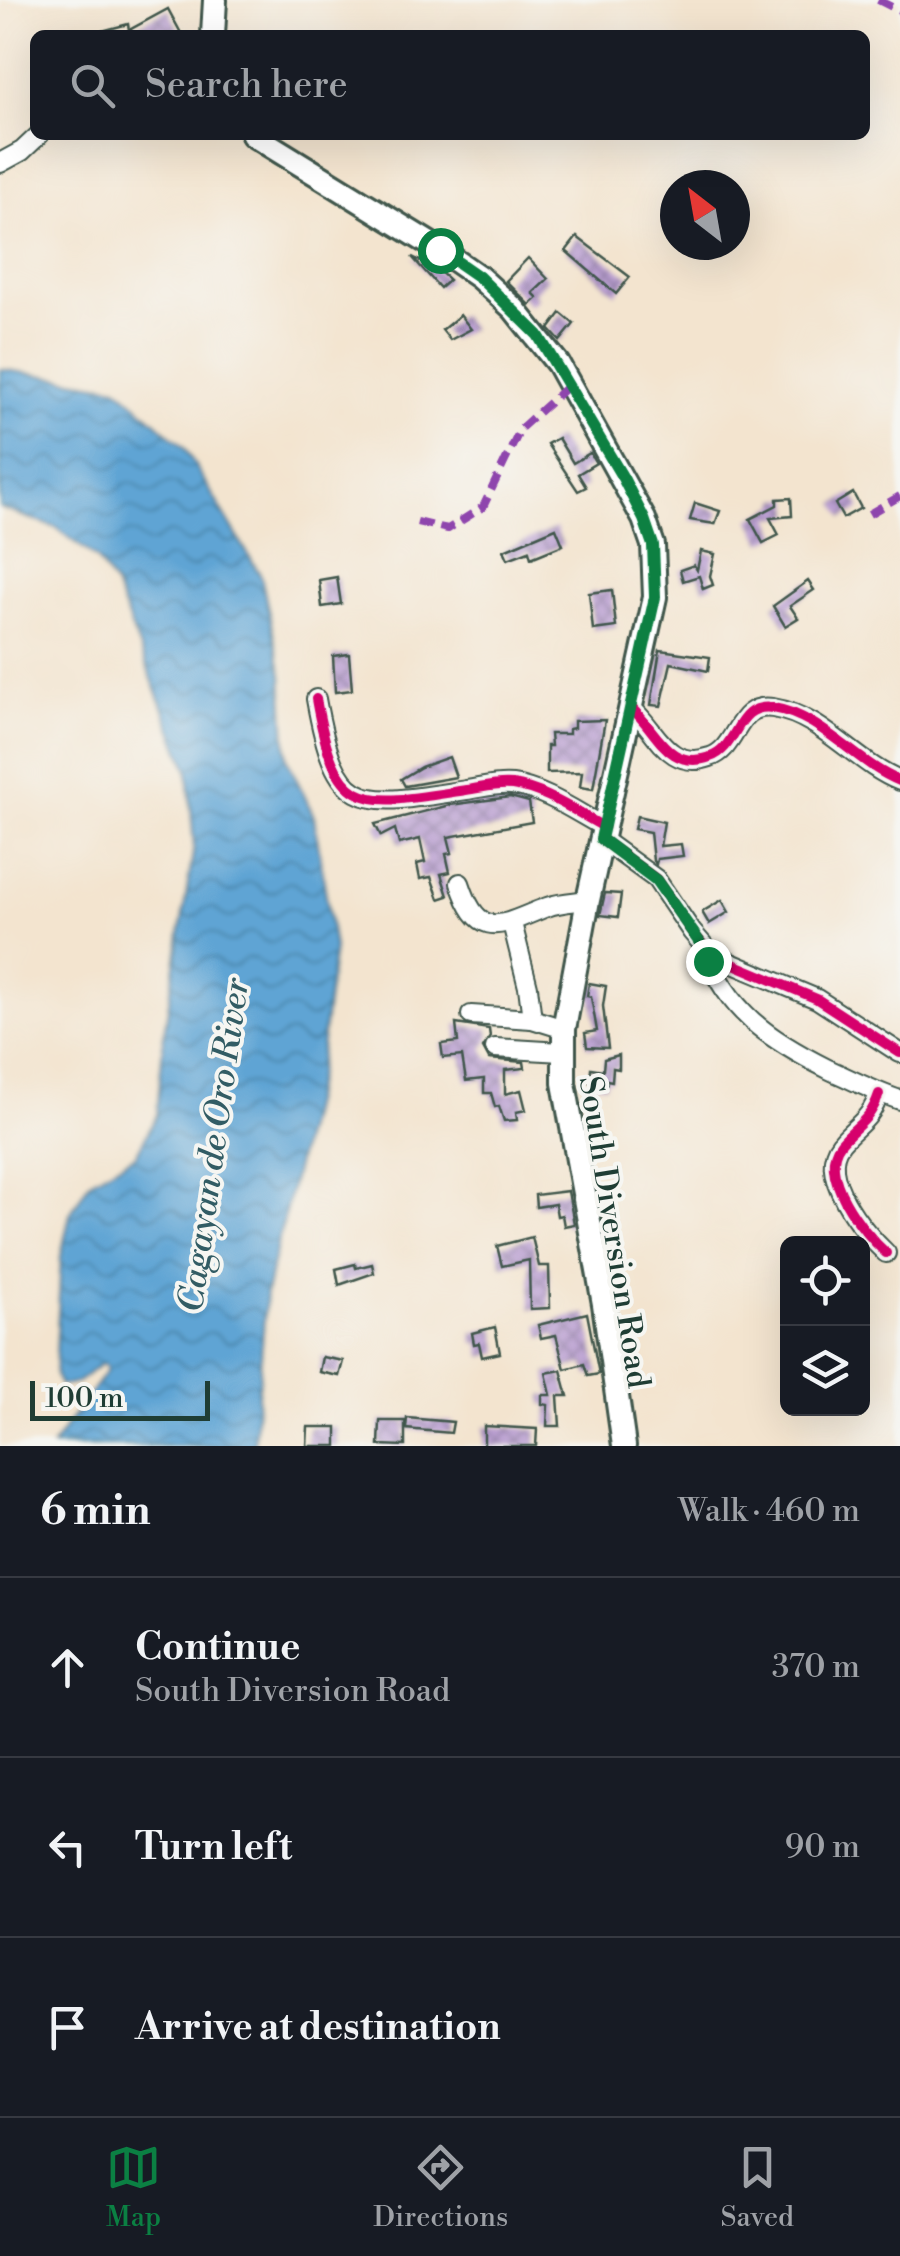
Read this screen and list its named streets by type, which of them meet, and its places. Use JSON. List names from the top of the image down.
{
  "streets": {
    "main road": ["South Diversion Road"]
  },
  "water": ["Cagayan de Oro River"],
  "scale_bar": "100 m",
  "north": "top left",
  "page": {
    "search": "Search here",
    "scale": "100 m",
    "heading": ["6 min", "Walk · 460 m"],
    "list": [
      ["Continue", "South Diversion Road", "370 m"],
      ["Turn left", "90 m"],
      "Arrive at destination"
    ],
    "nav": ["Map", "Directions", "Saved"]
  }
}
